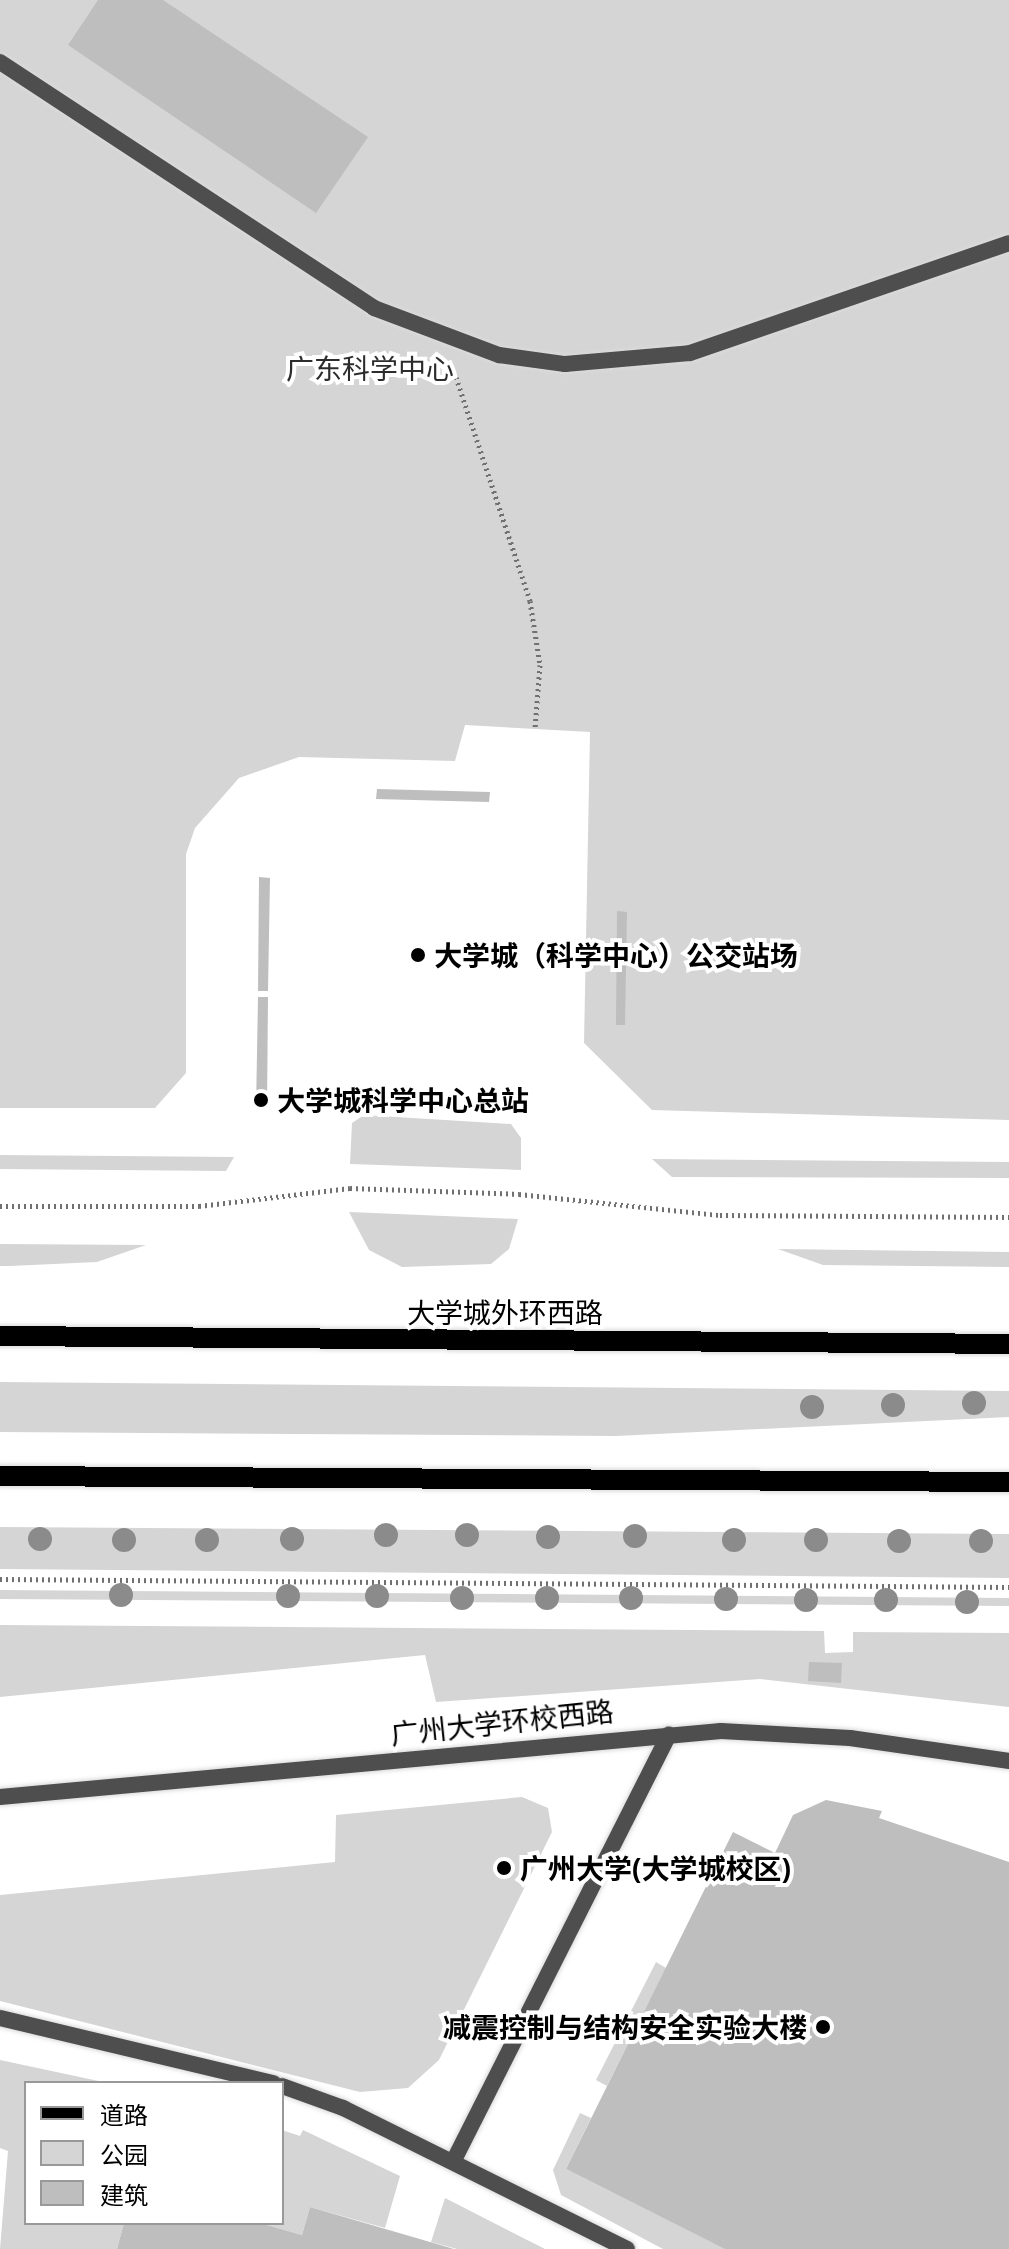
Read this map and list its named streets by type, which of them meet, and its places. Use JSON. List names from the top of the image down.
{
  "streets": {
    "main road": ["大学城外环西路"],
    "lane": ["广州大学环校西路"]
  },
  "parks": ["广东科学中心"],
  "places": [
    "大学城（科学中心）公交站场",
    "大学城科学中心总站",
    "广州大学(大学城校区)",
    "减震控制与结构安全实验大楼"
  ],
  "legend": ["道路", "公园", "建筑"]
}
